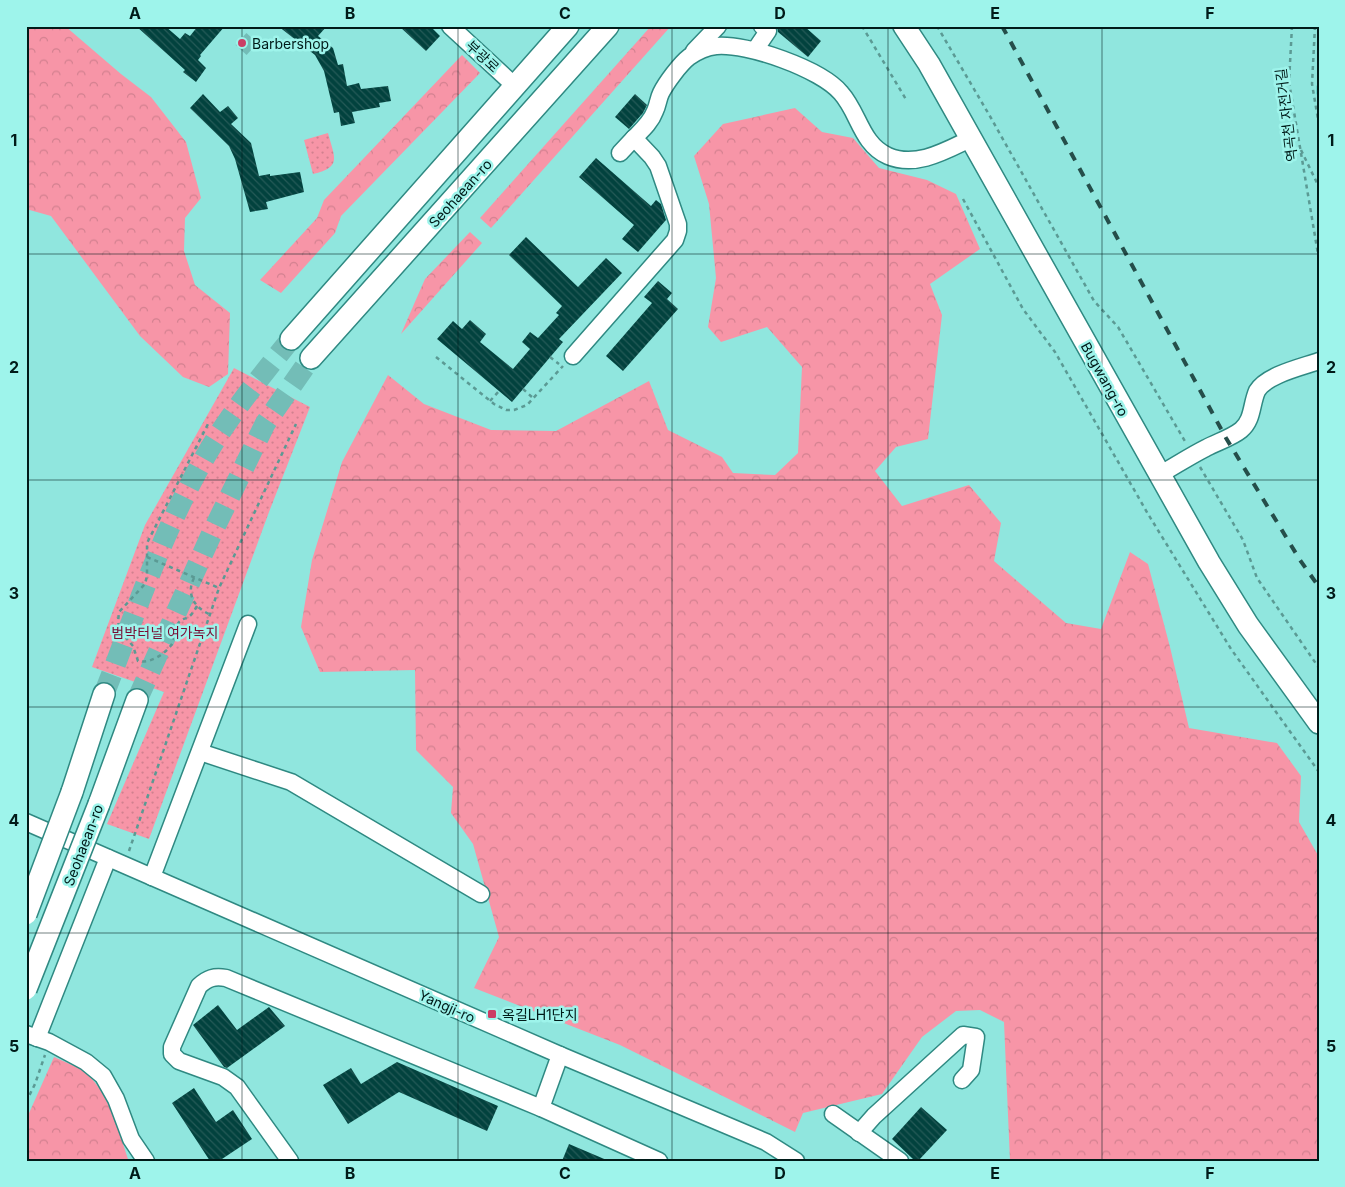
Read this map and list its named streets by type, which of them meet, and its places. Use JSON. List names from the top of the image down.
{
  "streets": {
    "main road": ["Seohaean-ro", "Bugwang-ro"],
    "street": ["부광로", "Yangji-ro"],
    "path": ["역곡천 자전거길"]
  },
  "crossings": [
    ["부광로", "Seohaean-ro"]
  ],
  "parks": ["범박터널 여가녹지"],
  "places": {
    "other": ["Barbershop"],
    "transit": ["옥길LH1단지"]
  },
  "grid": {
    "columns": [
      "A",
      "B",
      "C",
      "D",
      "E",
      "F"
    ],
    "rows": [
      "1",
      "2",
      "3",
      "4",
      "5"
    ]
  }
}
